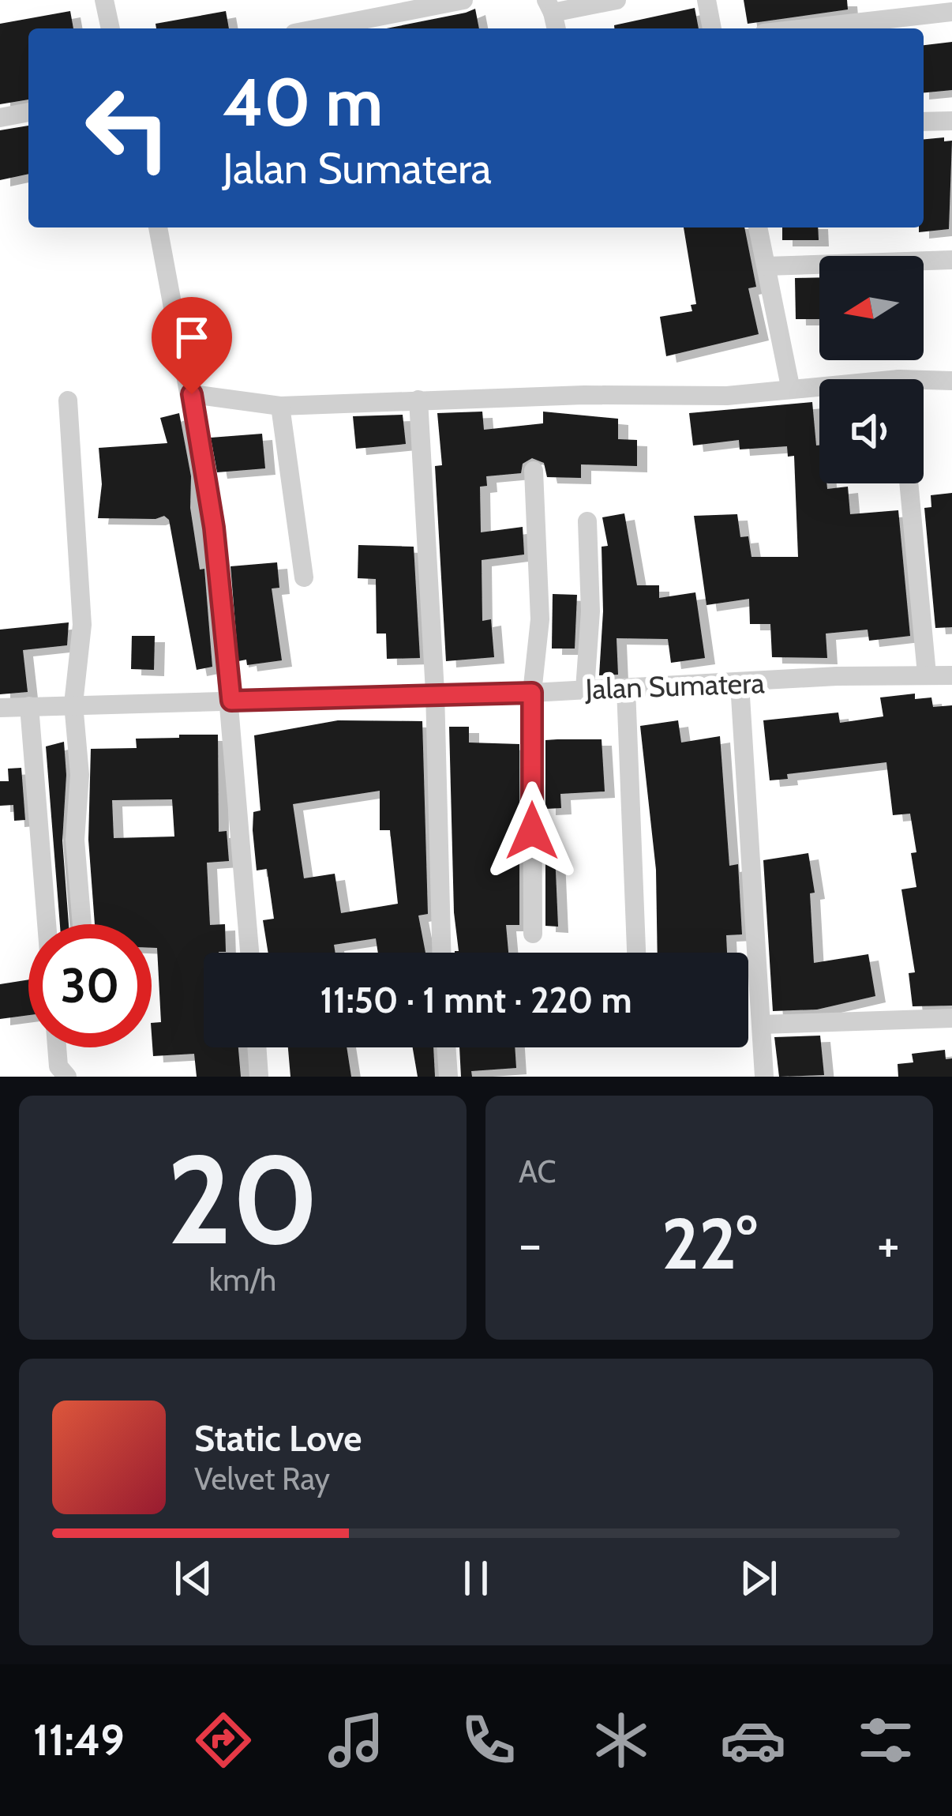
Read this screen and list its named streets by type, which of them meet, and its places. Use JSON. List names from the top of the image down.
{
  "streets": {
    "street": ["Jalan Sumatera"]
  },
  "north": "left",
  "page": {
    "turn": ["40 m", "Jalan Sumatera"],
    "limit": "30",
    "trip": "11:50 · 1 mnt · 220 m",
    "tile": [
      ["20", "km/h"],
      "AC"
    ],
    "heat": ["−", "22°", "+"],
    "song": ["Static Love", "Velvet Ray"],
    "tabs": "11:49"
  }
}
